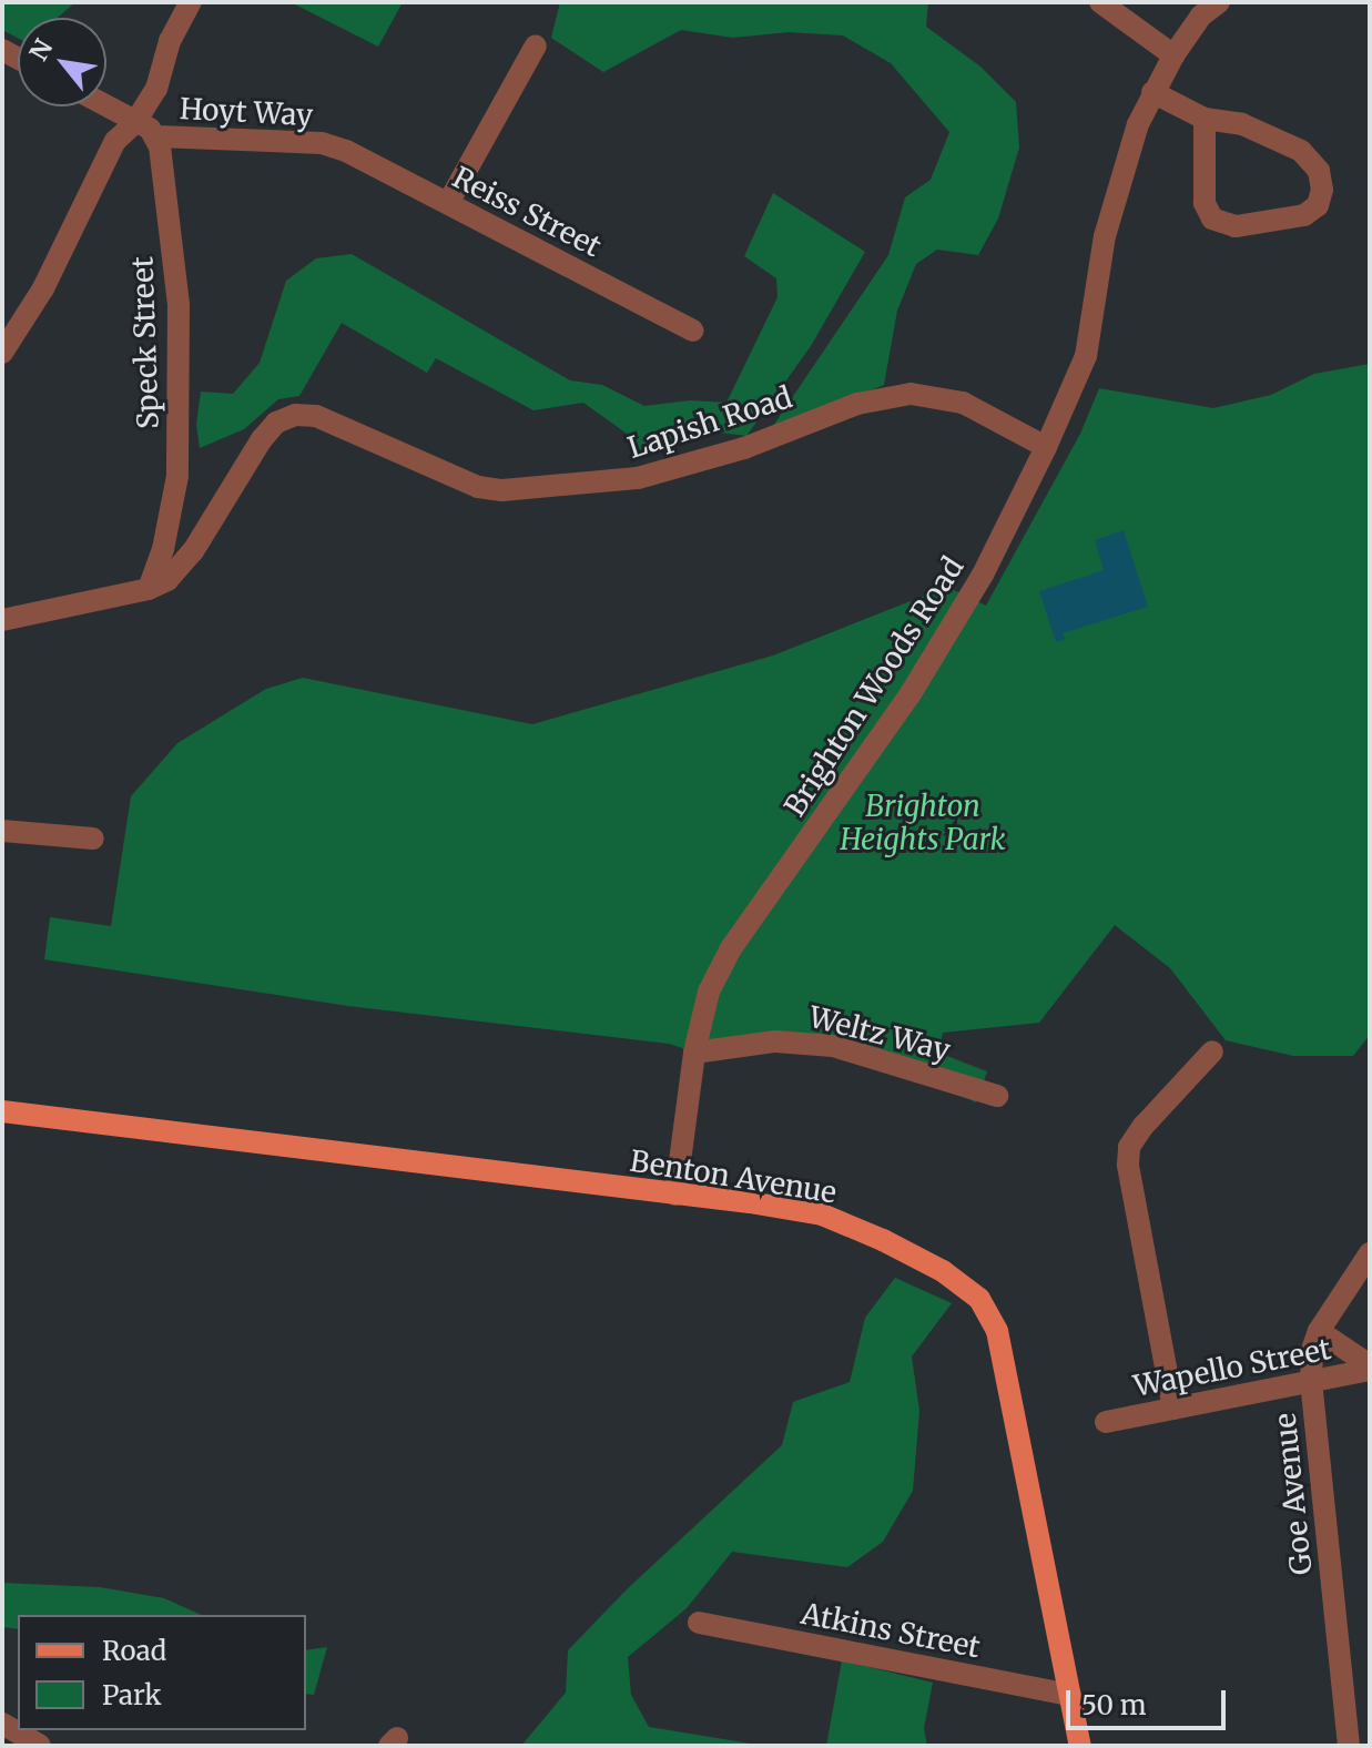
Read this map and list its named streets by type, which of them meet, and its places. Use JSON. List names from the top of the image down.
{
  "streets": {
    "main road": ["Benton Avenue"],
    "street": [
      "Hoyt Way",
      "Reiss Street",
      "Speck Street",
      "Lapish Road",
      "Brighton Woods Road",
      "Weltz Way",
      "Wapello Street",
      "Goe Avenue",
      "Atkins Street"
    ]
  },
  "crossings": [
    ["Hoyt Way", "Reiss Street"],
    ["Hoyt Way", "Speck Street"],
    ["Speck Street", "Lapish Road"],
    ["Lapish Road", "Brighton Woods Road"],
    ["Brighton Woods Road", "Weltz Way"],
    ["Brighton Woods Road", "Benton Avenue"],
    ["Benton Avenue", "Atkins Street"],
    ["Wapello Street", "Goe Avenue"]
  ],
  "parks": ["Brighton Heights Park"],
  "legend": ["Road", "Park"],
  "scale_bar": "50 m",
  "north": "top left"
}
